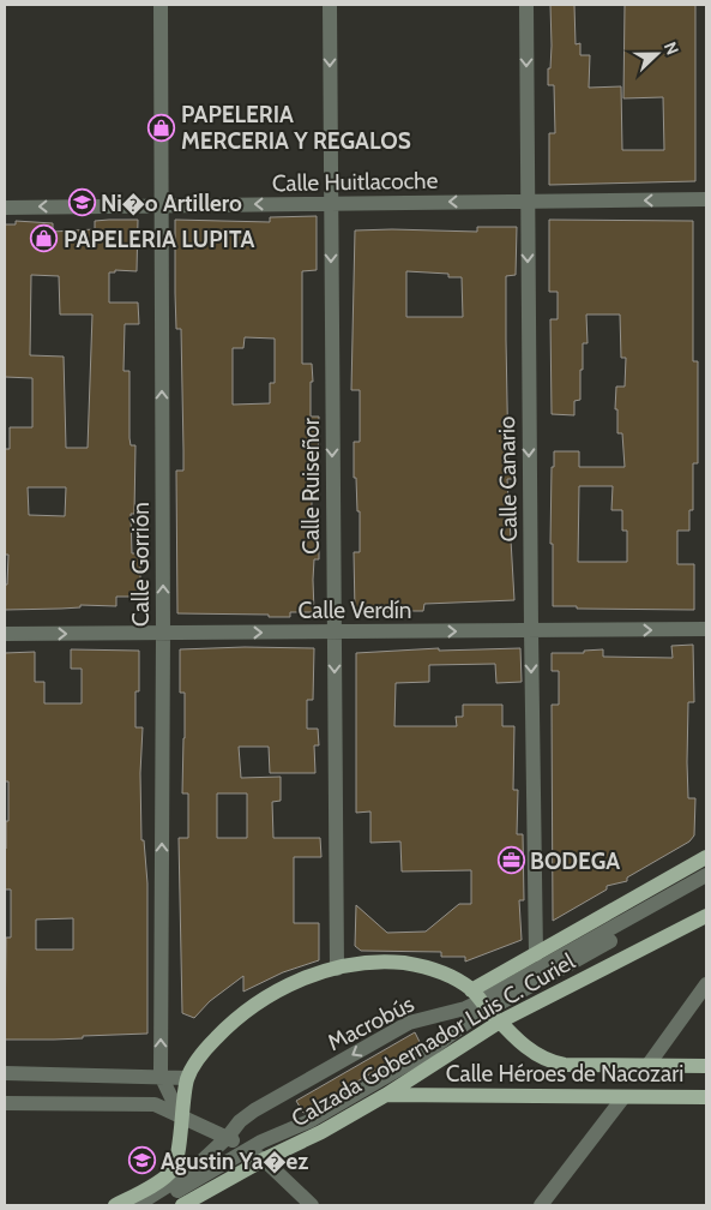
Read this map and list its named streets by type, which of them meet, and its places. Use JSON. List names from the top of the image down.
{
  "streets": {
    "main road": ["Calzada Gobernador Luis C. Curiel", "Calle Héroes de Nacozari"],
    "street": [
      "Calle Huitlacoche",
      "Calle Canario",
      "Calle Ruiseñor",
      "Calle Gorrión",
      "Calle Verdín",
      "Macrobús"
    ]
  },
  "crossings": [
    ["Calle Huitlacoche", "Calle Canario"],
    ["Calle Huitlacoche", "Calle Ruiseñor"],
    ["Calle Huitlacoche", "Calle Gorrión"],
    ["Calle Canario", "Calle Verdín"],
    ["Calle Canario", "Calzada Gobernador Luis C. Curiel"],
    ["Calle Ruiseñor", "Calle Verdín"],
    ["Calle Ruiseñor", "Calzada Gobernador Luis C. Curiel"],
    ["Calle Gorrión", "Calle Verdín"],
    ["Calle Gorrión", "Calzada Gobernador Luis C. Curiel"],
    ["Macrobús", "Calzada Gobernador Luis C. Curiel"],
    ["Macrobús", "Calle Héroes de Nacozari"],
    ["Calzada Gobernador Luis C. Curiel", "Calle Héroes de Nacozari"]
  ],
  "one_way": [
    "Calle Huitlacoche",
    "Calle Canario",
    "Calle Ruiseñor",
    "Calle Gorrión",
    "Calle Verdín"
  ],
  "places": {
    "shop": ["PAPELERIA MERCERIA Y REGALOS", "PAPELERIA LUPITA"],
    "school or university": ["Ni�o Artillero", "Agustin Ya�ez"],
    "office": ["BODEGA"]
  },
  "north": "right"
}
